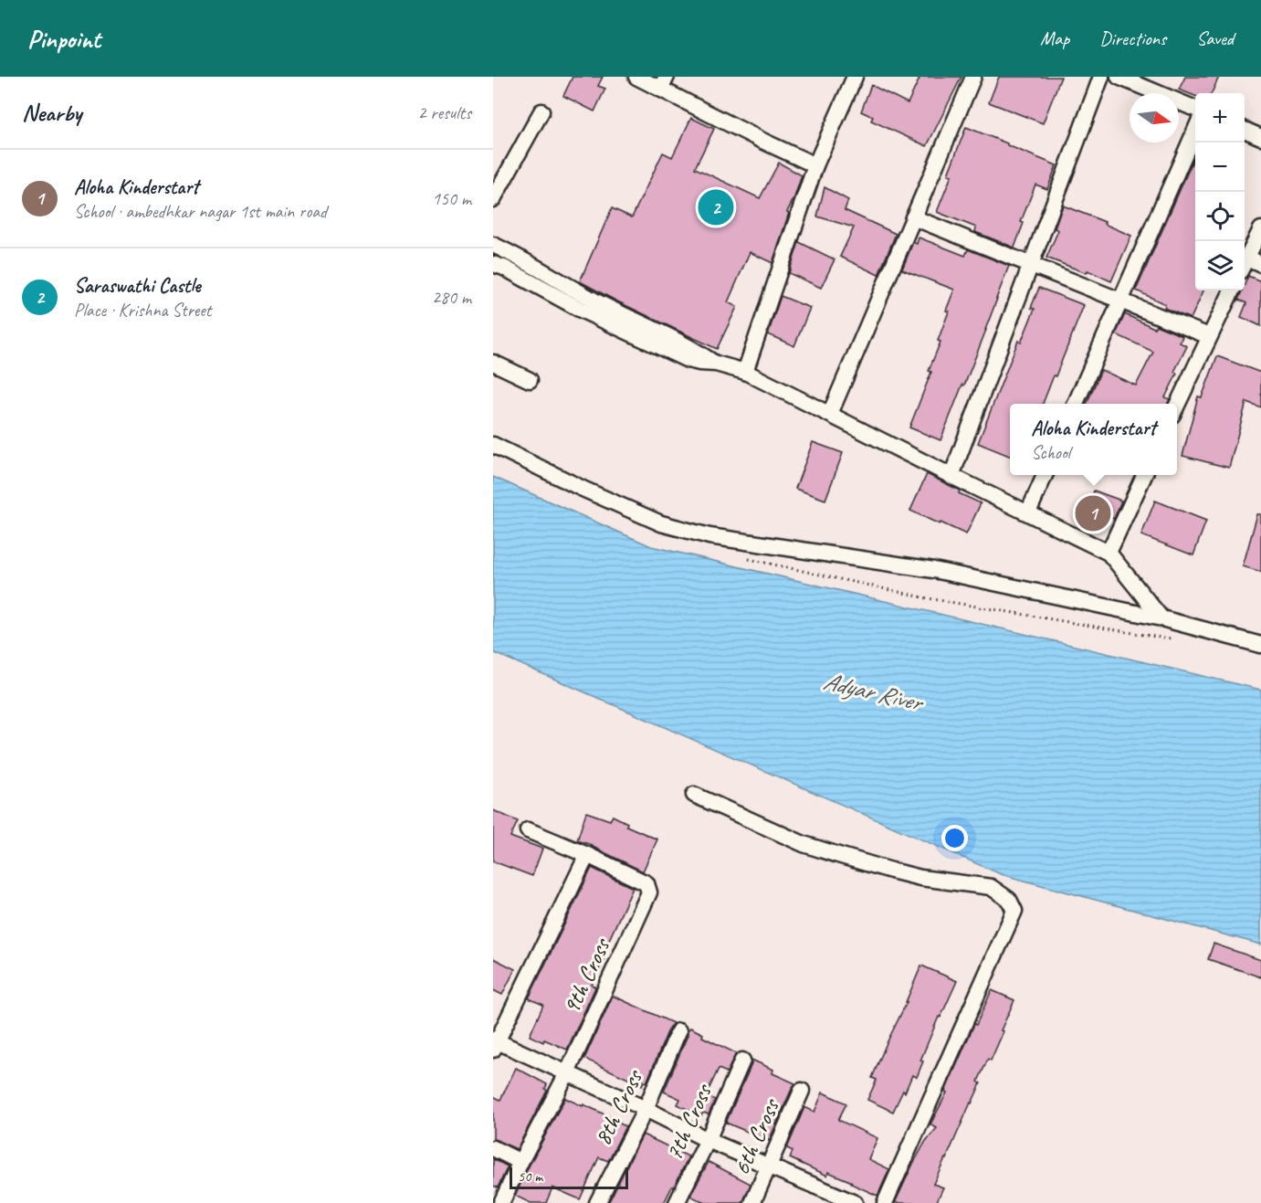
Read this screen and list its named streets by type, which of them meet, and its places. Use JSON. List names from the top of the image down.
{
  "streets": {
    "street": [
      "9th Cross",
      "8th Cross",
      "7th Cross",
      "6th Cross"
    ]
  },
  "water": ["Adyar River"],
  "scale_bar": "50 m",
  "north": "right",
  "page": {
    "header": "Pinpoint",
    "nav": ["Map", "Directions", "Saved"],
    "heading": ["Nearby", "2 results"],
    "map_buttons": ["+", "−"],
    "list": [
      {
        "mark": "1",
        "name": "Aloha Kinderstart",
        "note": "School · ambedhkar nagar 1st main road",
        "value": "150 m"
      },
      {
        "mark": "2",
        "name": "Saraswathi Castle",
        "note": "Place · Krishna Street",
        "value": "280 m"
      }
    ],
    "pins": ["2", "1"],
    "popup": ["Aloha Kinderstart", "School"],
    "scale": "50 m"
  }
}
